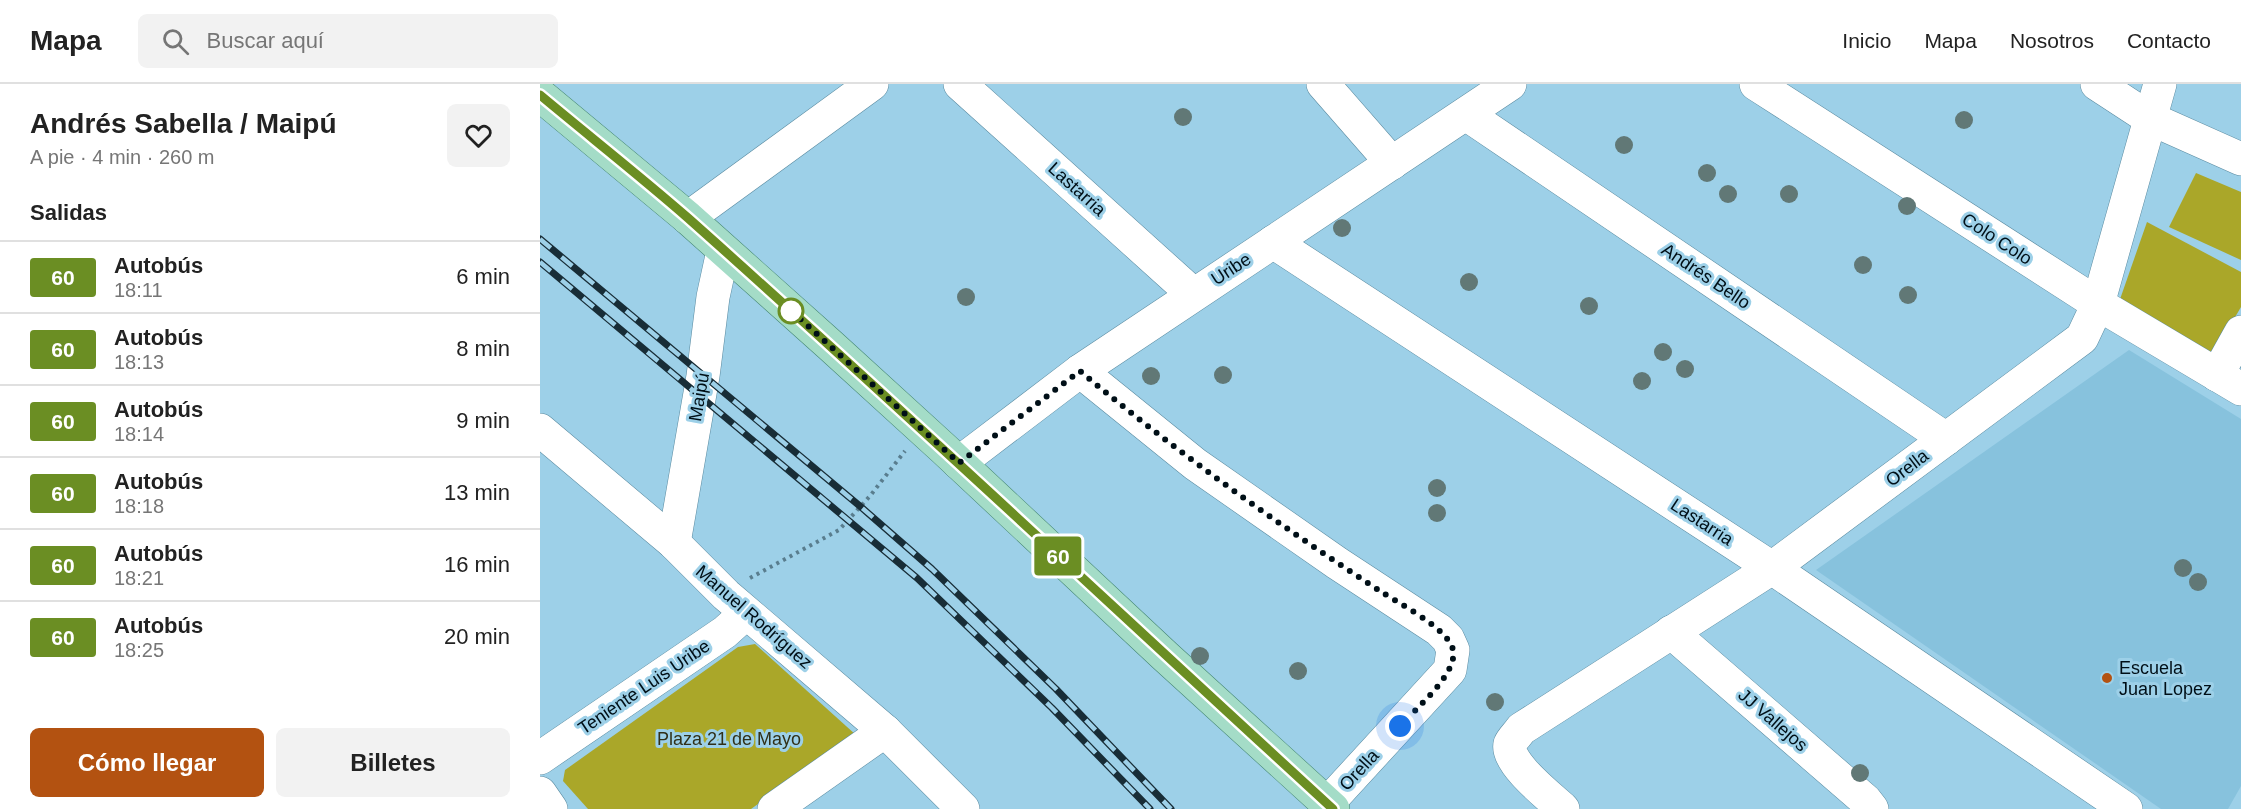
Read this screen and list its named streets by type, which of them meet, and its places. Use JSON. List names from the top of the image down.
{
  "streets": {
    "street": [
      "Lastarria",
      "Colo Colo",
      "Uribe",
      "Andrés Bello",
      "Maipú",
      "Orella",
      "Manuel Rodríguez",
      "Teniente Luis Uribe",
      "JJ Vallejos"
    ]
  },
  "crossings": [
    ["Lastarria", "Uribe"],
    ["Lastarria", "Orella"],
    ["Colo Colo", "Orella"],
    ["Uribe", "Andrés Bello"],
    ["Uribe", "Orella"],
    ["Andrés Bello", "Orella"],
    ["Maipú", "Manuel Rodríguez"],
    ["Orella", "JJ Vallejos"],
    ["Manuel Rodríguez", "Teniente Luis Uribe"]
  ],
  "parks": ["Plaza 21 de Mayo"],
  "places": ["Escuela Juan Lopez"],
  "lines": ["bus line 60"],
  "page": {
    "header": "Mapa",
    "search": "Buscar aquí",
    "nav": [
      "Inicio",
      "Mapa",
      "Nosotros",
      "Contacto"
    ],
    "heading": [
      ["Andrés Sabella / Maipú", "A pie · 4 min · 260 m"],
      "Salidas"
    ],
    "on_map": "60",
    "list": [
      {
        "mark": "60",
        "name": "Autobús",
        "note": "18:11",
        "value": "6 min"
      },
      {
        "mark": "60",
        "name": "Autobús",
        "note": "18:13",
        "value": "8 min"
      },
      {
        "mark": "60",
        "name": "Autobús",
        "note": "18:14",
        "value": "9 min"
      },
      {
        "mark": "60",
        "name": "Autobús",
        "note": "18:18",
        "value": "13 min"
      },
      {
        "mark": "60",
        "name": "Autobús",
        "note": "18:21",
        "value": "16 min"
      },
      {
        "mark": "60",
        "name": "Autobús",
        "note": "18:25",
        "value": "20 min"
      }
    ],
    "buttons": ["Cómo llegar", "Billetes"]
  }
}
